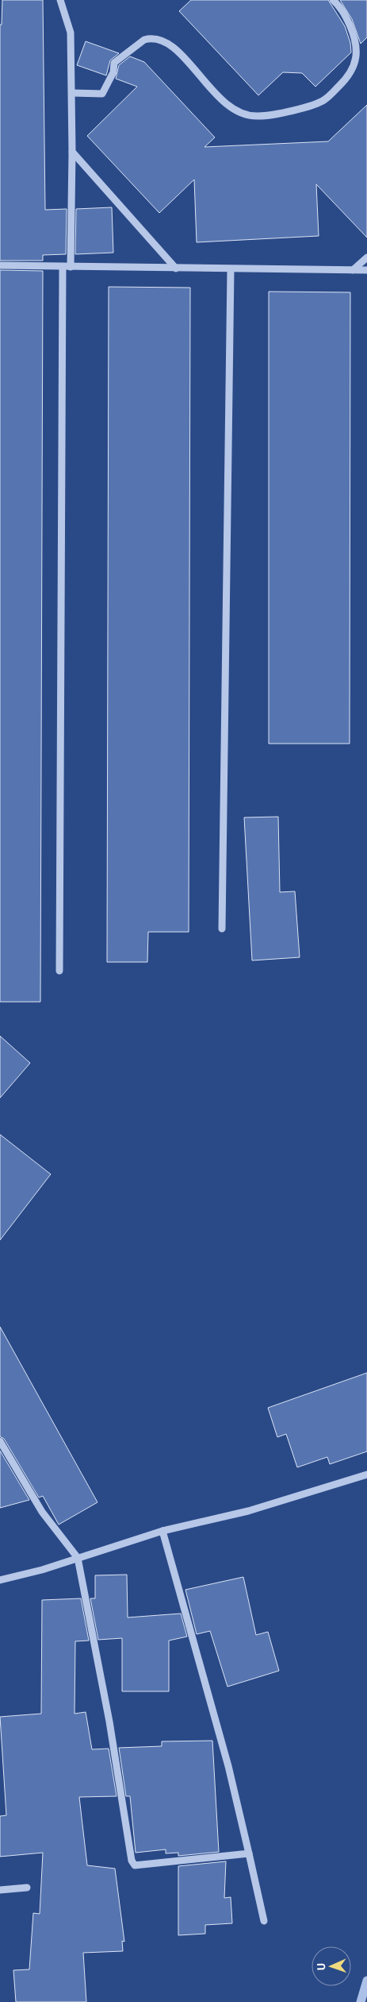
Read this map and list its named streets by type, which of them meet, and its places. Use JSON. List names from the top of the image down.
{
  "north": "left"
}
